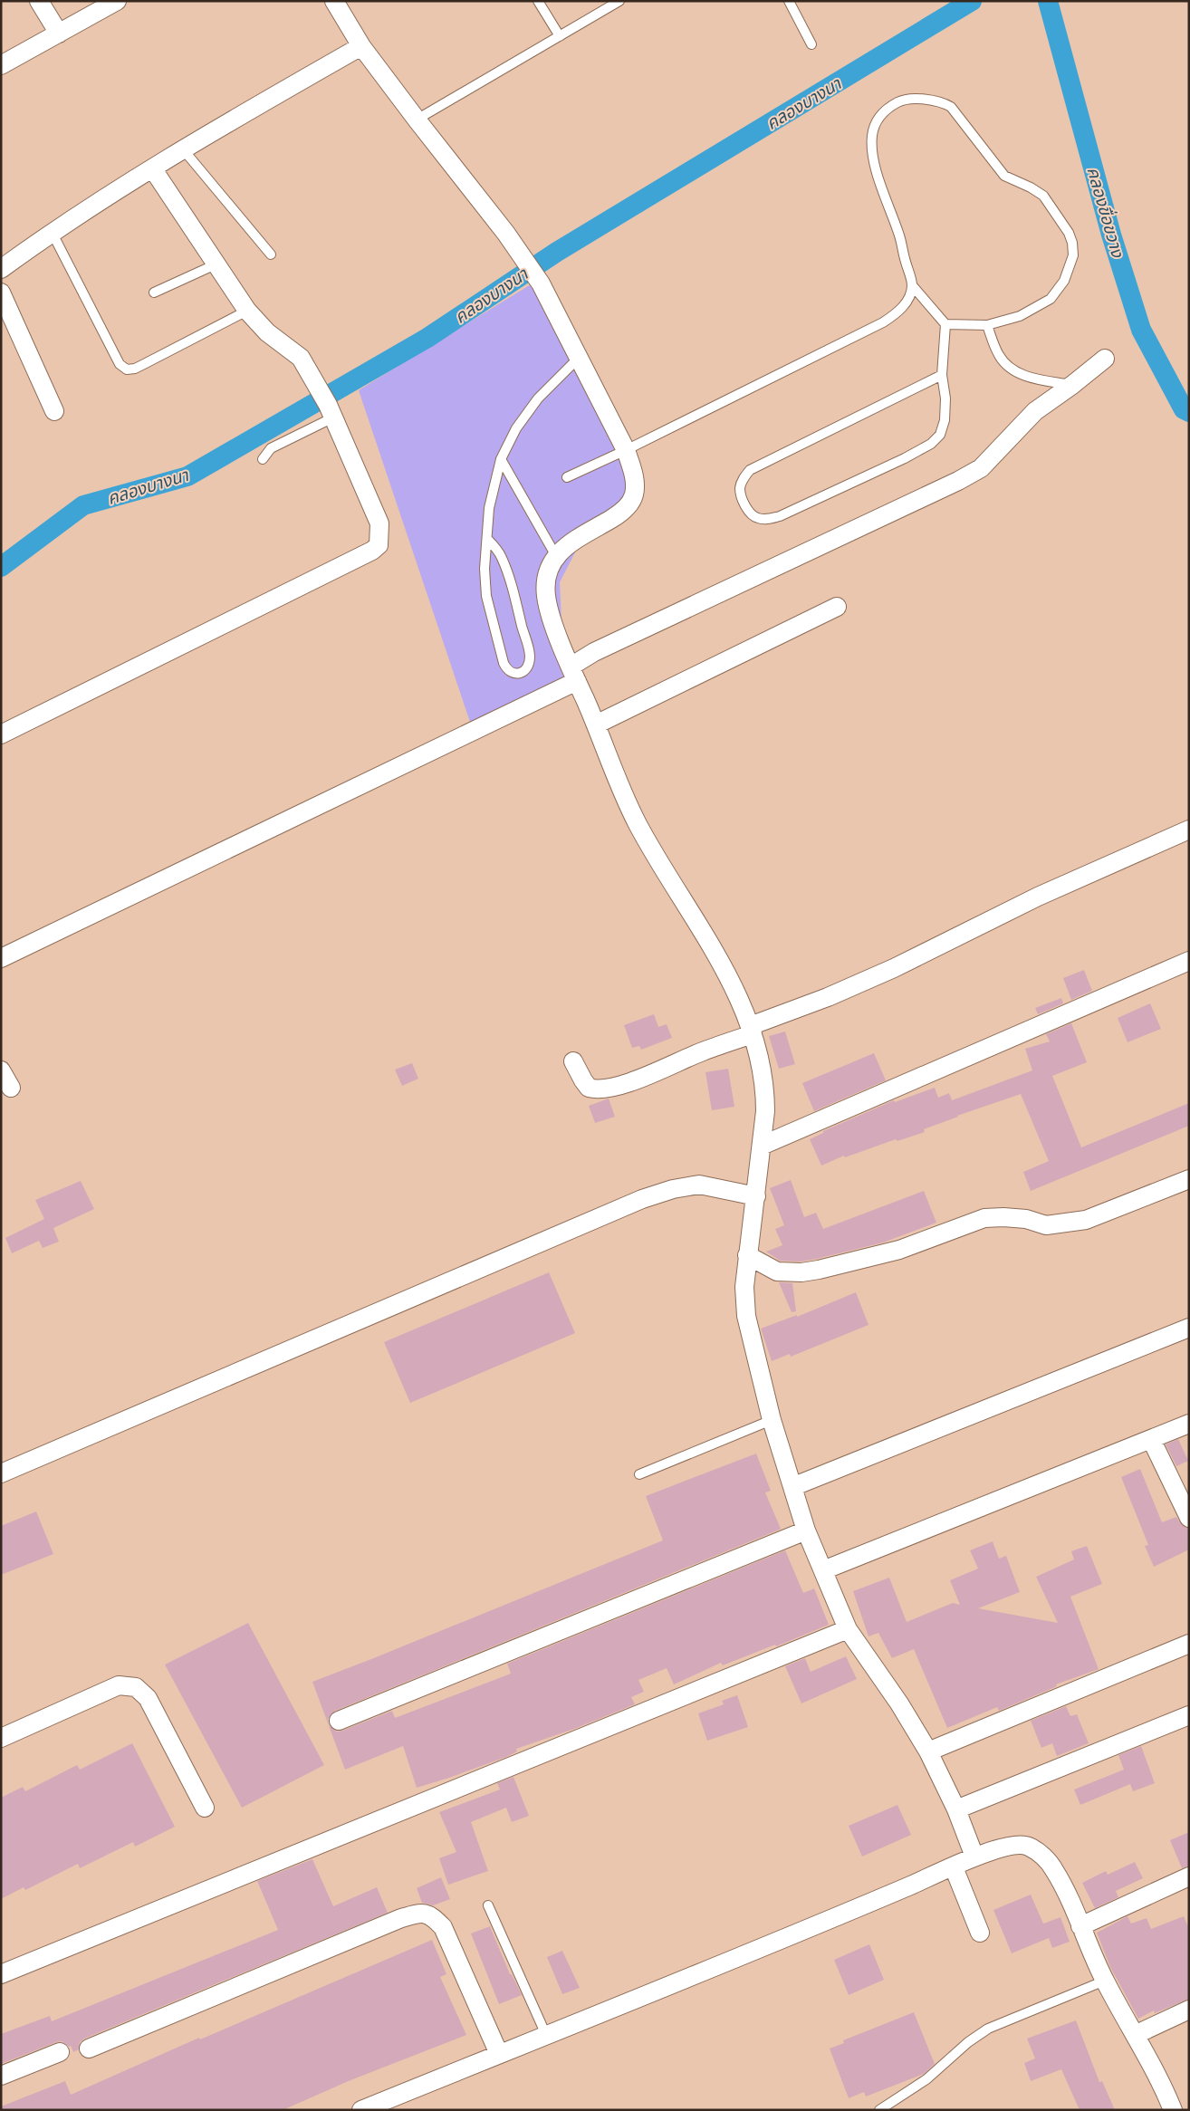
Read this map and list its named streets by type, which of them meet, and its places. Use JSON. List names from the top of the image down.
{
  "water": ["คลองบางนา", "คลองขื่อขวาง"]
}
